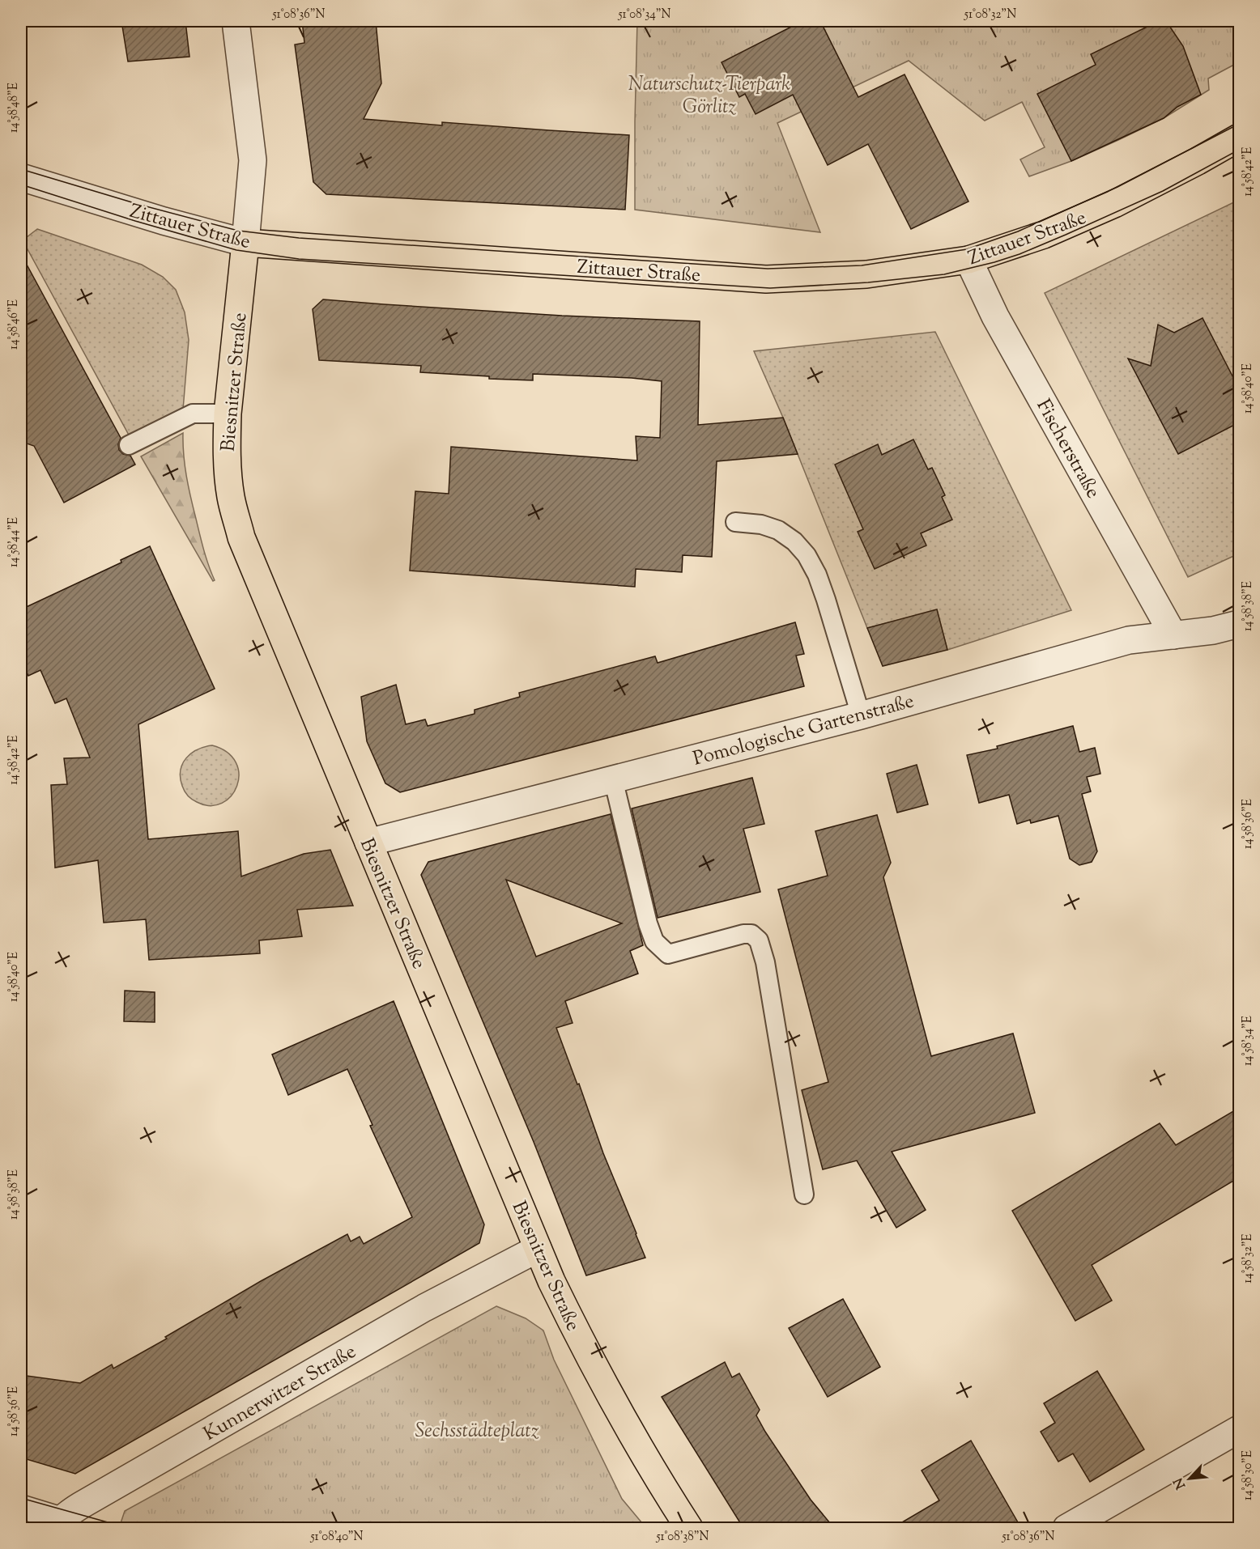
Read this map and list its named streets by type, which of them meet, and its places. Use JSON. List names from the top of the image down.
{
  "streets": {
    "main road": ["Zittauer Straße", "Biesnitzer Straße"],
    "street": ["Fischerstraße", "Pomologische Gartenstraße", "Kunnerwitzer Straße"]
  },
  "crossings": [
    ["Zittauer Straße", "Biesnitzer Straße"],
    ["Zittauer Straße", "Fischerstraße"],
    ["Biesnitzer Straße", "Pomologische Gartenstraße"],
    ["Biesnitzer Straße", "Kunnerwitzer Straße"],
    ["Fischerstraße", "Pomologische Gartenstraße"]
  ],
  "parks": ["Naturschutz-Tierpark Görlitz", "Sechsstädteplatz"],
  "north": "bottom left",
  "coordinates": [
    "51°08'36\"N",
    "51°08'34\"N",
    "51°08'32\"N",
    "14°58'48\"E",
    "14°58'42\"E",
    "14°58'46\"E",
    "14°58'40\"E",
    "14°58'44\"E",
    "14°58'38\"E",
    "14°58'36\"E",
    "14°58'34\"E",
    "14°58'32\"E",
    "14°58'30\"E",
    "51°08'40\"N",
    "51°08'38\"N"
  ]
}
